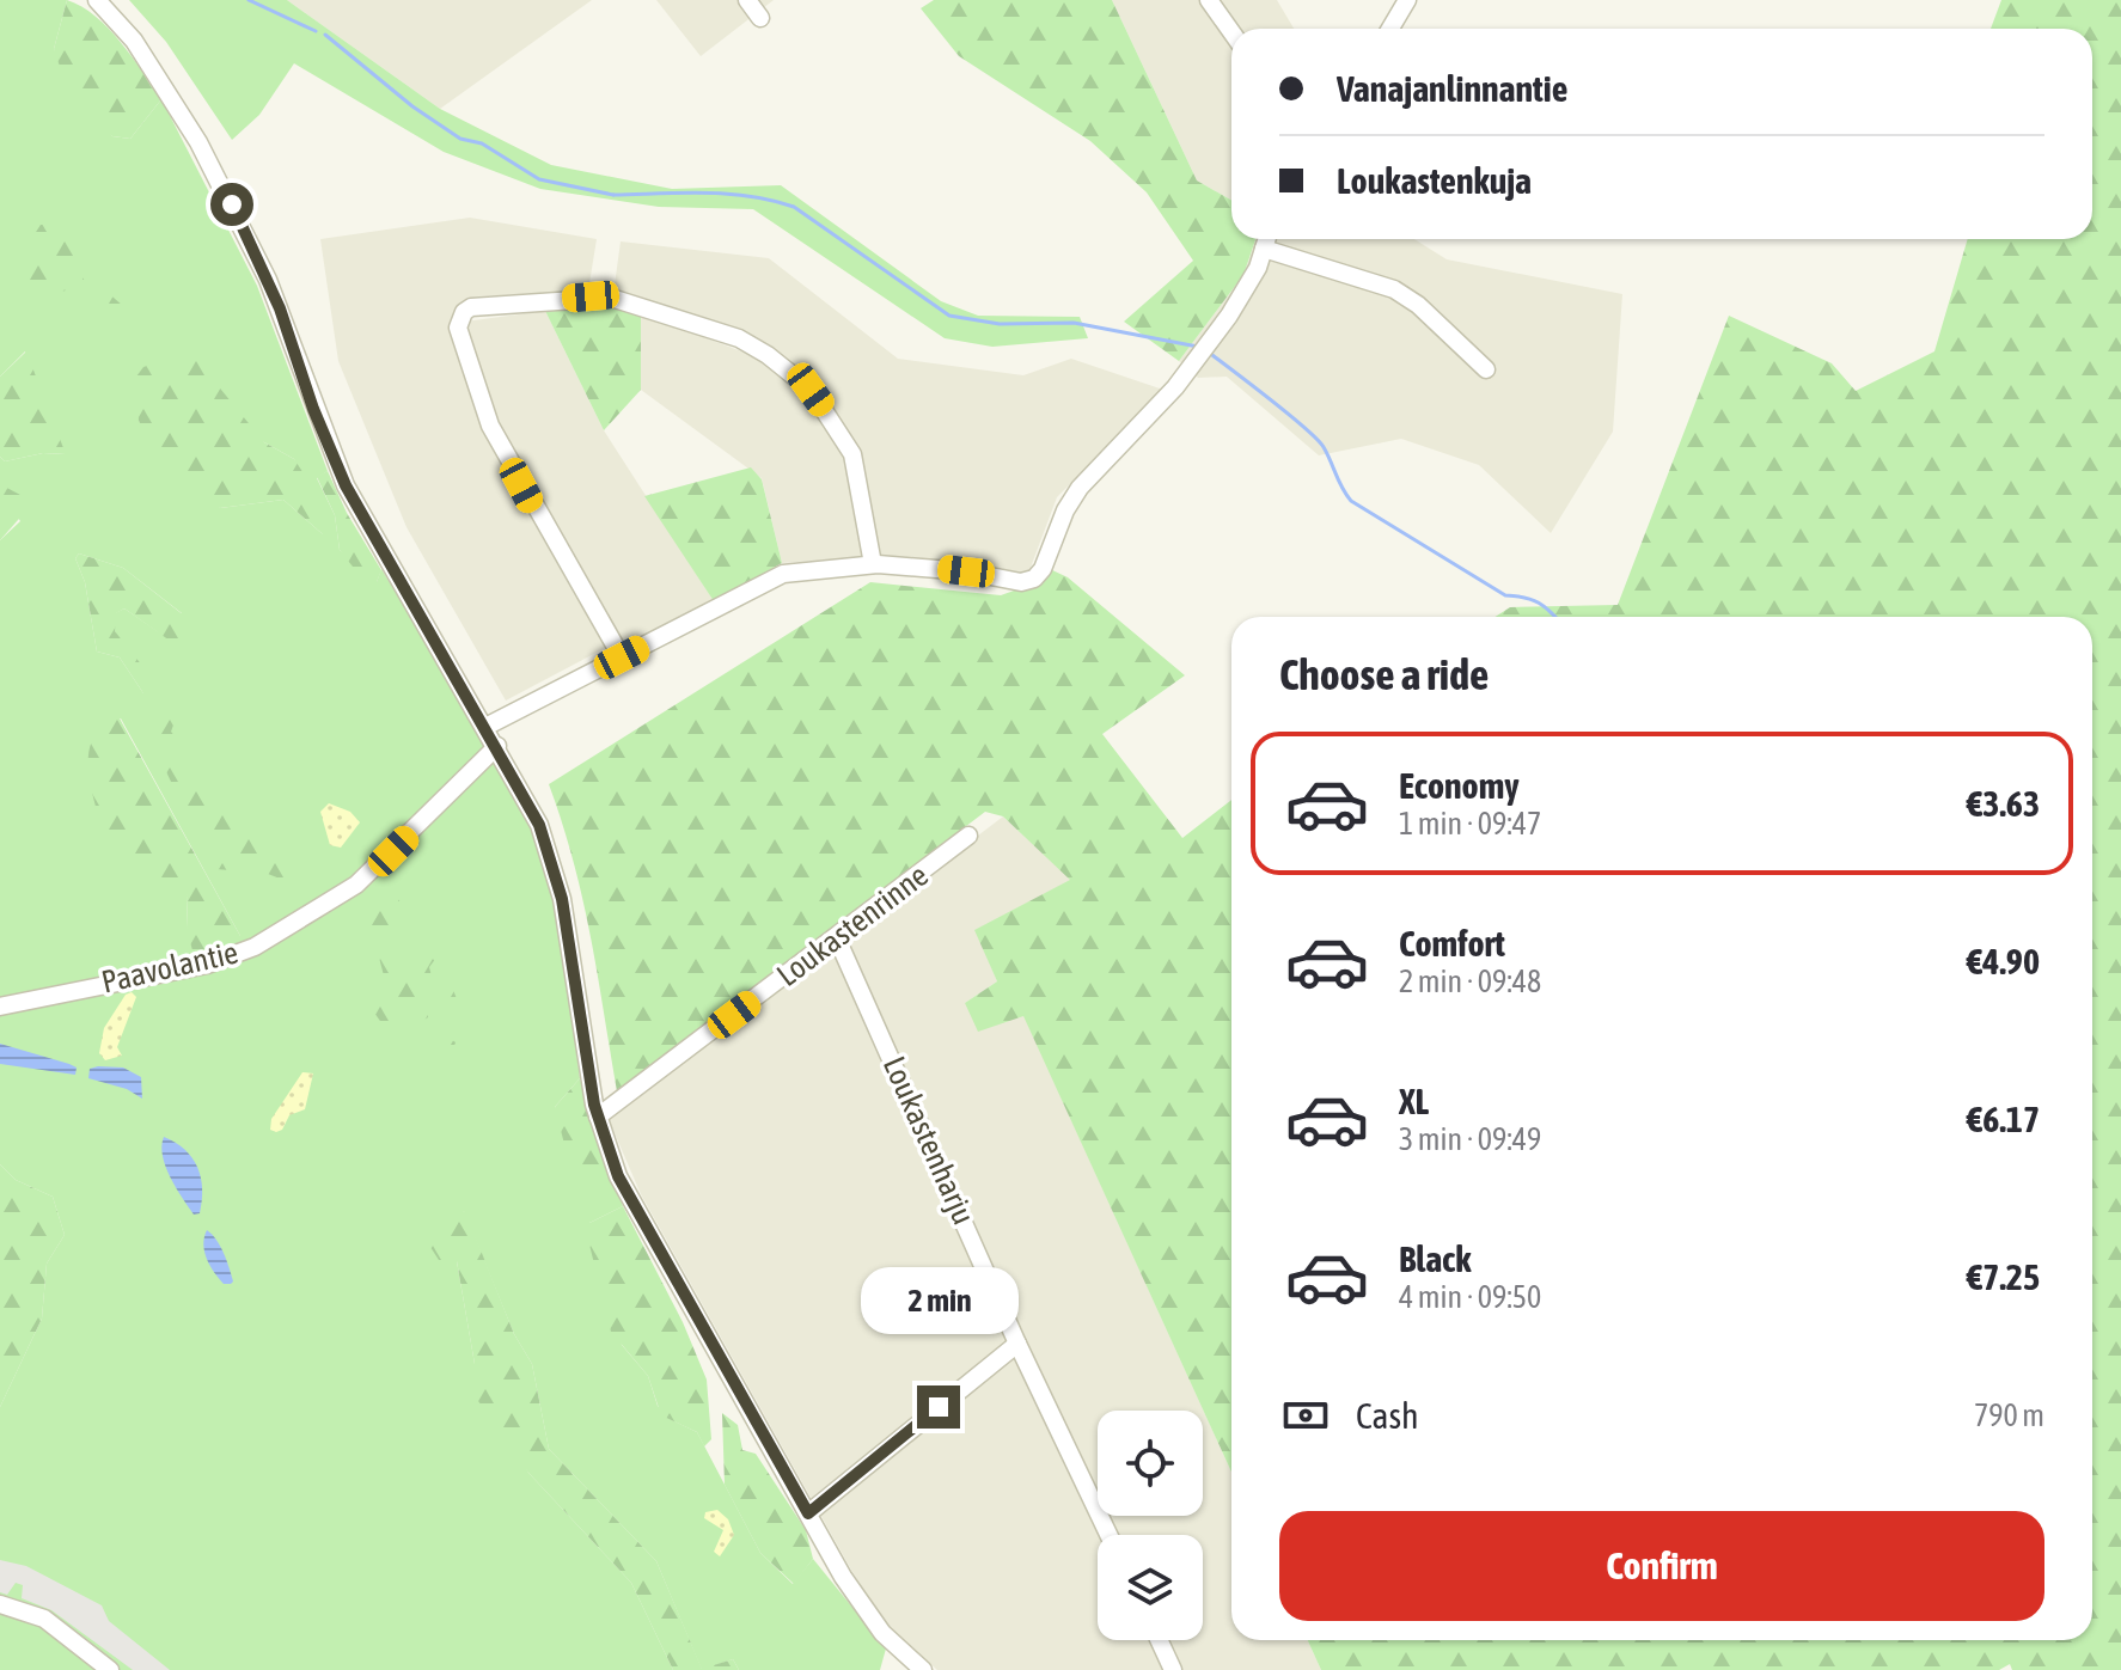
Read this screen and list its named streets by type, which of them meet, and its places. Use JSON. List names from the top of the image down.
{
  "streets": {
    "street": ["Loukastenrinne", "Paavolantie", "Loukastenharju"]
  },
  "crossings": [
    ["Loukastenrinne", "Loukastenharju"]
  ],
  "page": {
    "banner": ["Vanajanlinnantie", "Loukastenkuja"],
    "heading": "Choose a ride",
    "list": [
      {
        "name": "Economy",
        "note": "1 min · 09:47",
        "value": "€3.63"
      },
      {
        "name": "Comfort",
        "note": "2 min · 09:48",
        "value": "€4.90"
      },
      {
        "name": "XL",
        "note": "3 min · 09:49",
        "value": "€6.17"
      },
      {
        "name": "Black",
        "note": "4 min · 09:50",
        "value": "€7.25"
      }
    ],
    "bubble": "2 min",
    "pay": ["Cash", "790 m"],
    "buttons": "Confirm"
  }
}
